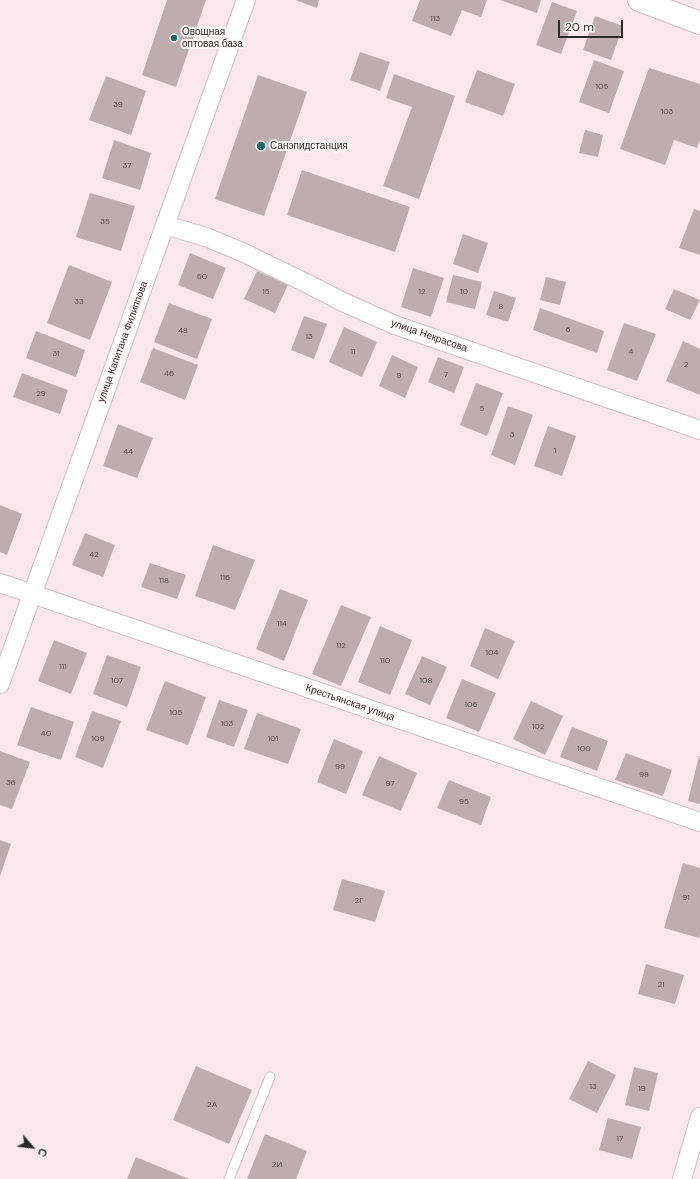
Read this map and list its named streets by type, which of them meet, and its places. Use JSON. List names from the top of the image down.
{
  "streets": {
    "street": ["улица Некрасова", "улица Капитана Филиппова", "Крестьянская улица"]
  },
  "crossings": [
    ["улица Некрасова", "улица Капитана Филиппова"],
    ["улица Капитана Филиппова", "Крестьянская улица"]
  ],
  "places": ["Овощная оптовая база", "Санэпидстанция"],
  "house_numbers": [
    "113",
    "105",
    "39",
    "103",
    "37",
    "35",
    "50",
    "15",
    "12",
    "10",
    "33",
    "8",
    "6",
    "48",
    "13",
    "11",
    "4",
    "31",
    "2",
    "46",
    "7",
    "9",
    "29",
    "5",
    "3",
    "1",
    "44",
    "42",
    "116",
    "118",
    "114",
    "112",
    "104",
    "110",
    "111",
    "107",
    "108",
    "106",
    "105",
    "103",
    "102",
    "40",
    "109",
    "101",
    "100",
    "99",
    "98",
    "36",
    "97",
    "95",
    "91",
    "2Г",
    "21",
    "13",
    "19",
    "2А",
    "17",
    "2И"
  ],
  "scale_bar": "20 m",
  "north": "bottom right"
}
